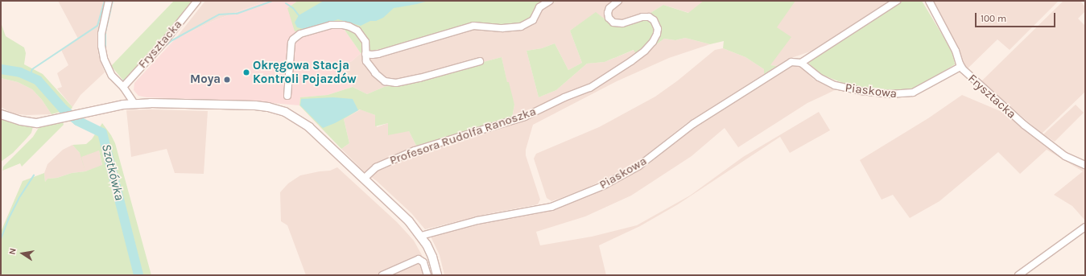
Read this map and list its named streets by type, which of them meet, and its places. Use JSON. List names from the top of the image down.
{
  "streets": {
    "street": ["Frysztacka", "Piaskowa", "Profesora Rudolfa Ranoszka"]
  },
  "crossings": [
    ["Frysztacka", "Piaskowa"]
  ],
  "water": ["Szotkówka"],
  "places": ["Okręgowa Stacja Kontroli Pojazdów", "Moya"],
  "scale_bar": "100 m",
  "north": "left"
}
